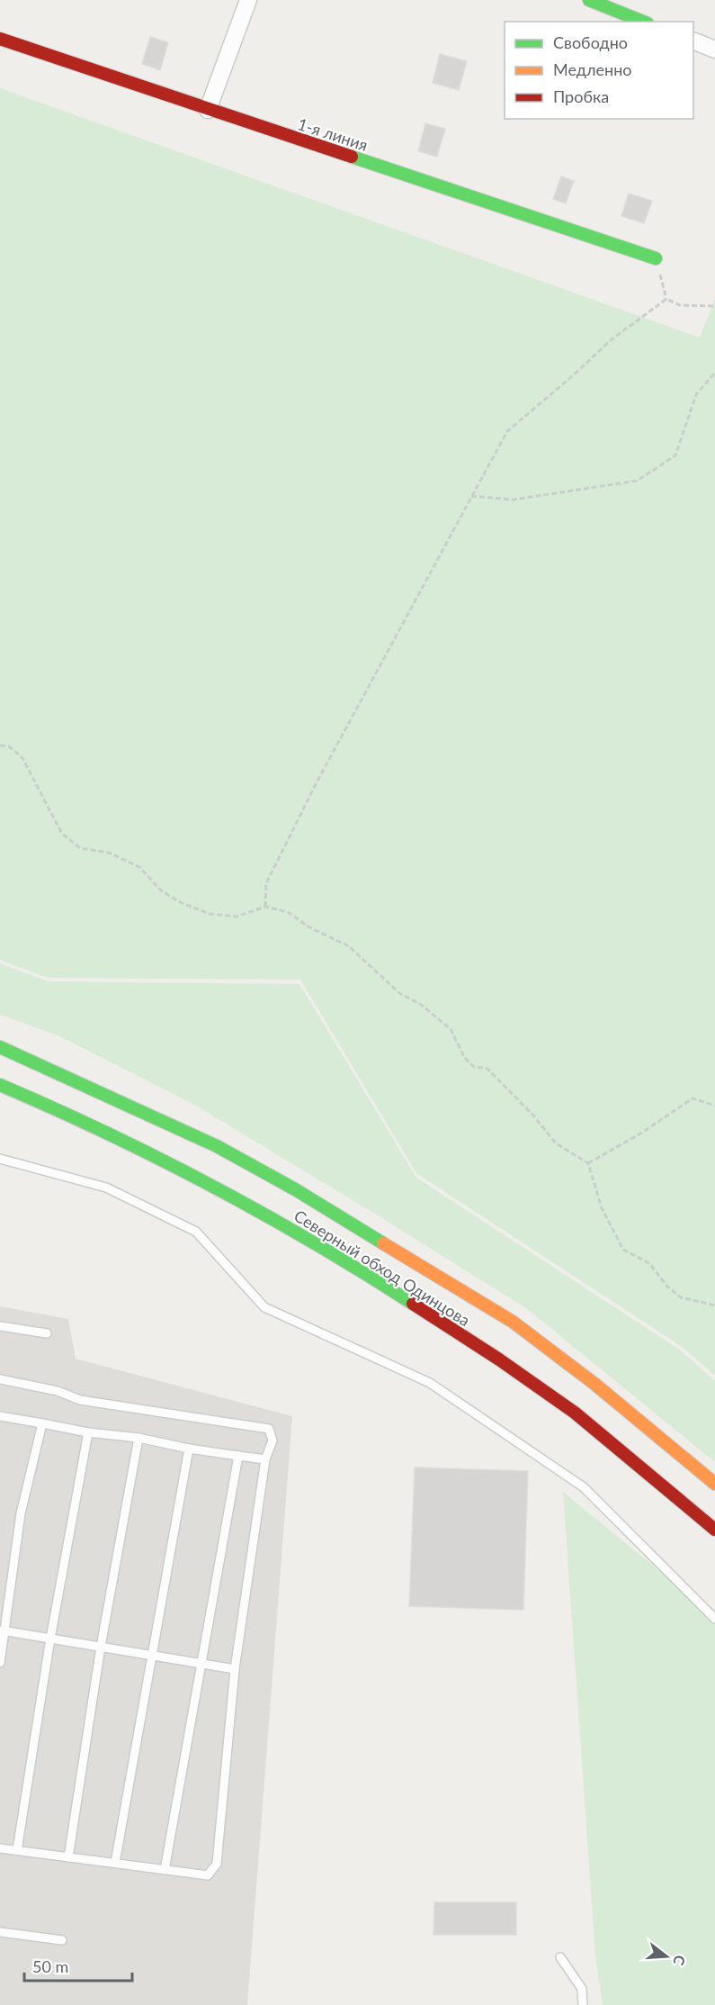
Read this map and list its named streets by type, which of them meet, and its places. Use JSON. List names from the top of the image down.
{
  "streets": {
    "main road": ["1-я линия", "Северный обход Одинцова"]
  },
  "legend": ["Свободно", "Медленно", "Пробка"],
  "scale_bar": "50 m",
  "north": "right"
}
